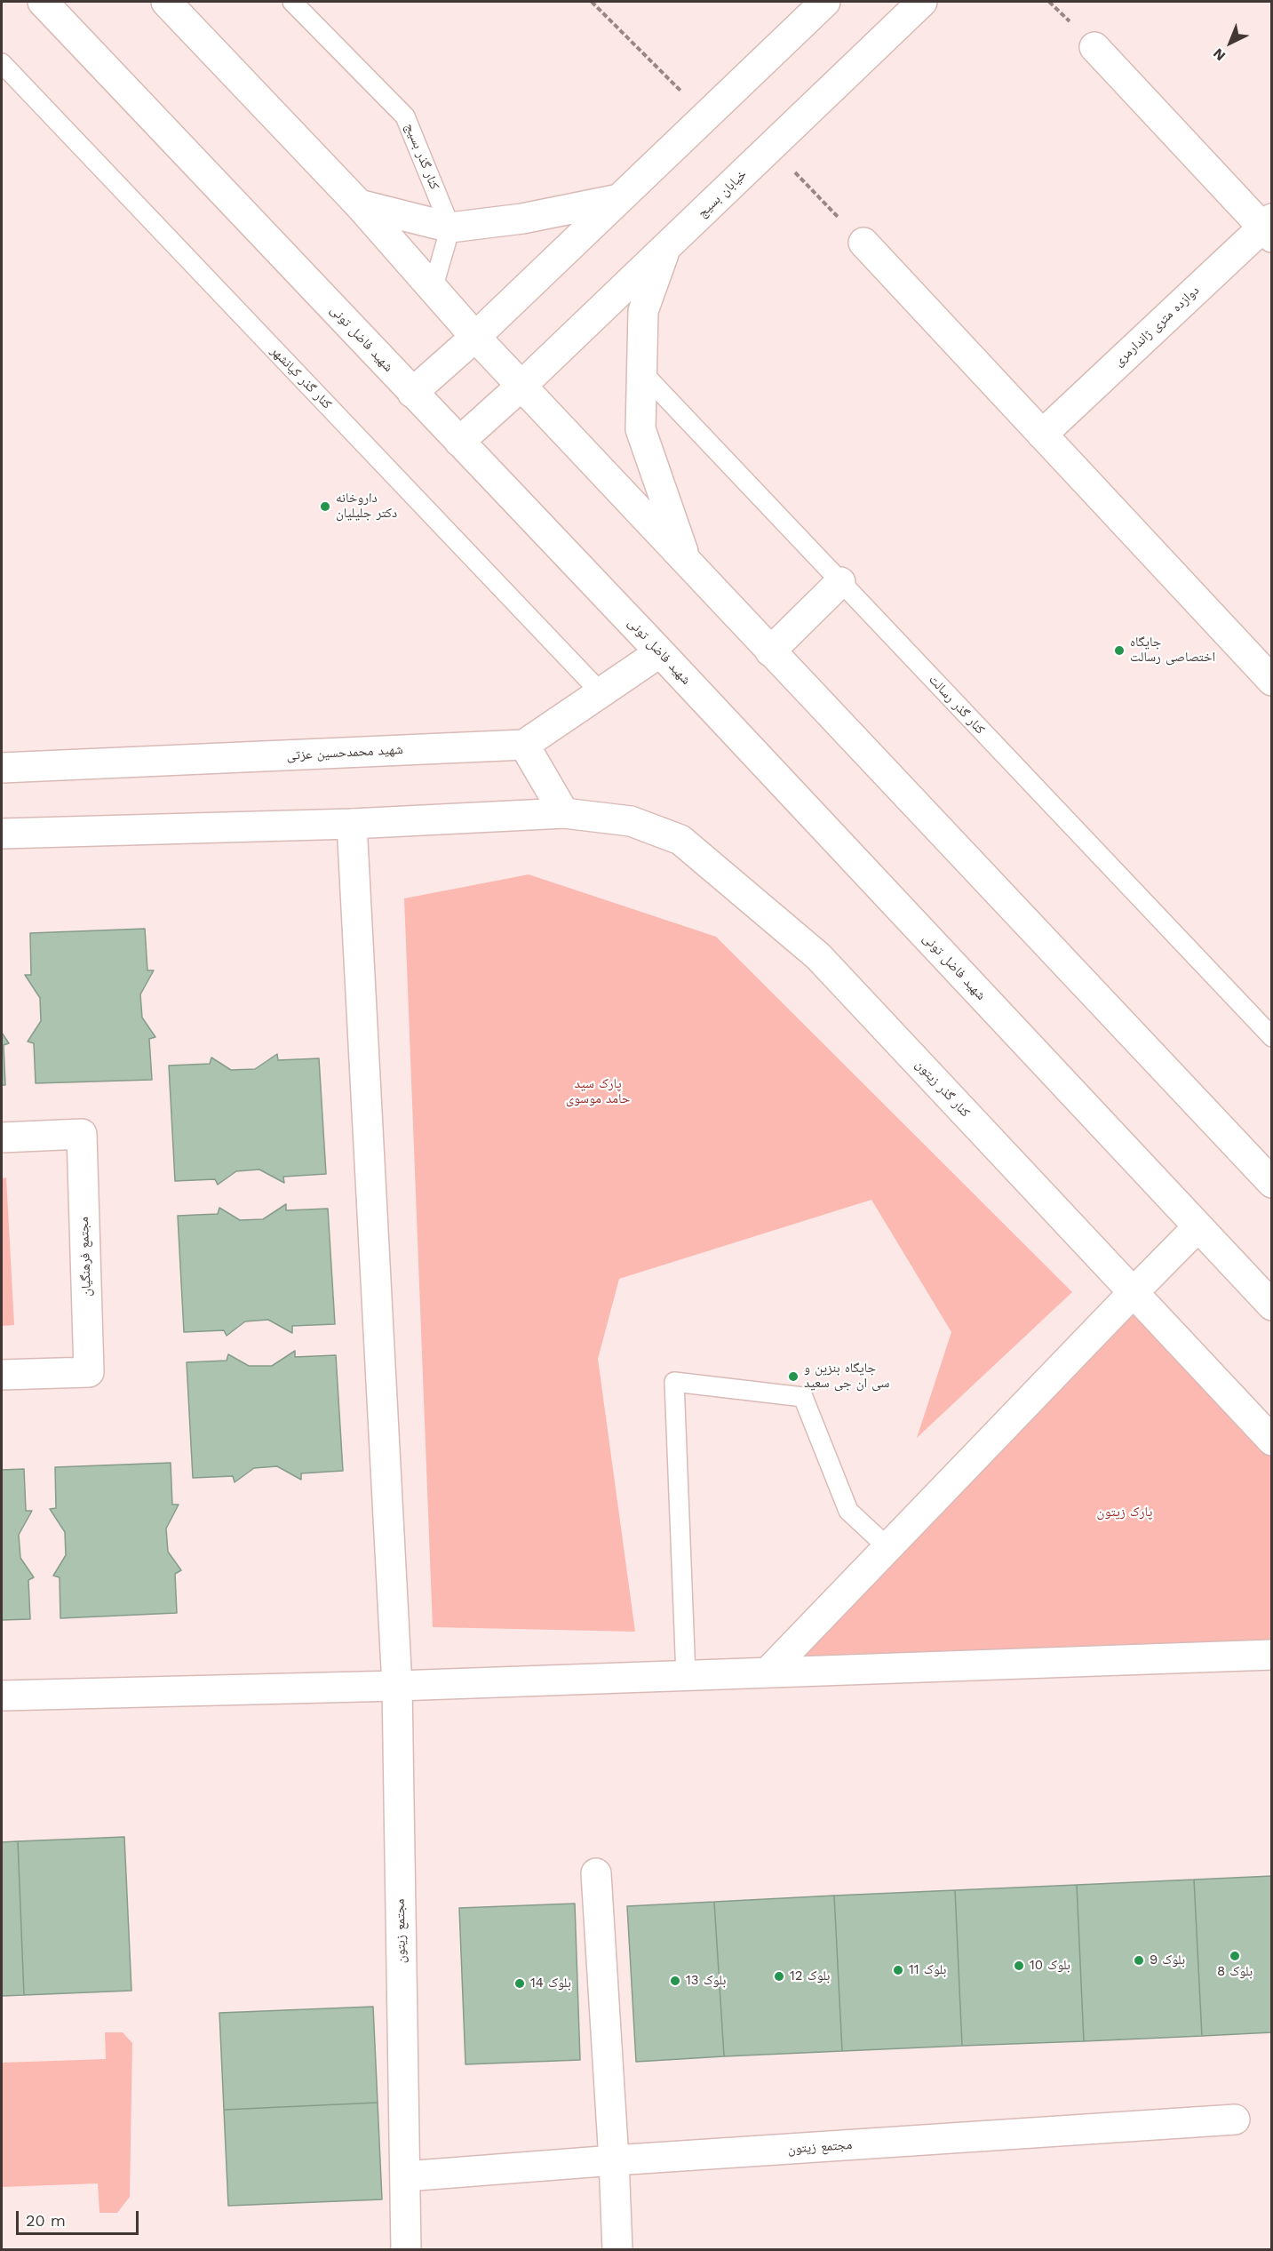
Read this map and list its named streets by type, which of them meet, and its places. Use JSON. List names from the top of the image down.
{
  "streets": {
    "main road": [
      "خیابان بسیج",
      "دوازده متری ژاندارمری",
      "شهید فاضل تونی",
      "شهید محمدحسین عزتی",
      "کنار گذر زیتون",
      "مجتمع فرهنگیان",
      "مجتمع زیتون"
    ],
    "lane": ["کنار گذر بسیج", "کنار گذر کیانشهر", "کنار گذر رسالت"]
  },
  "crossings": [
    ["خیابان بسیج", "شهید فاضل تونی"]
  ],
  "parks": ["پارک سید حامد موسوی", "پارک زیتون"],
  "places": [
    "داروخانه دکتر جلیلیان",
    "جایگاه اختصاصی رسالت",
    "جایگاه بنزین و سی ان جی سعید",
    "بلوک 8",
    "بلوک 9",
    "بلوک 10",
    "بلوک 11",
    "بلوک 12",
    "بلوک 13",
    "بلوک 14"
  ],
  "scale_bar": "20 m",
  "north": "bottom left"
}
